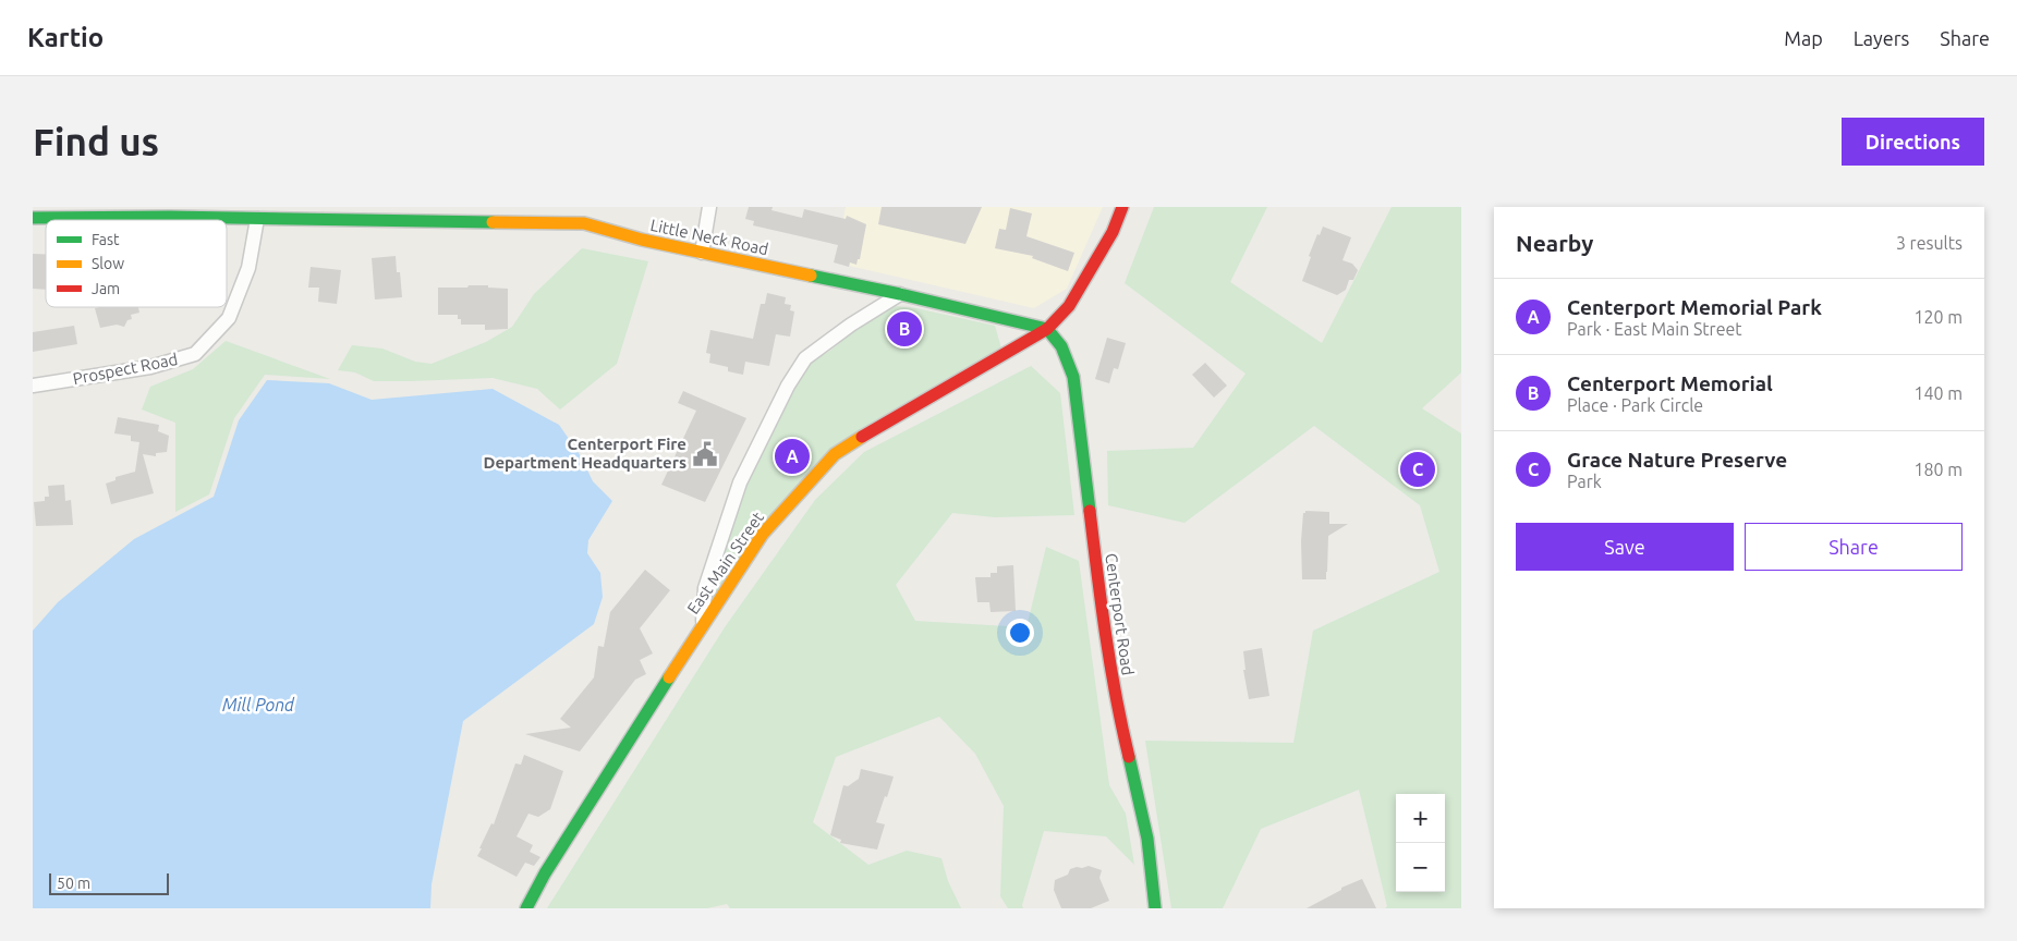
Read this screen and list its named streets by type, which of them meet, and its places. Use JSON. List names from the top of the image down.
{
  "streets": {
    "main road": ["Little Neck Road", "East Main Street", "Centerport Road"],
    "street": ["Prospect Road"]
  },
  "crossings": [
    ["Little Neck Road", "Prospect Road"],
    ["Little Neck Road", "East Main Street"],
    ["Little Neck Road", "Centerport Road"],
    ["East Main Street", "Centerport Road"]
  ],
  "water": ["Mill Pond"],
  "places": {
    "public building": ["Centerport Fire Department Headquarters"]
  },
  "legend": ["Fast", "Slow", "Jam"],
  "scale_bar": "50 m",
  "page": {
    "header": "Kartio",
    "nav": ["Map", "Layers", "Share"],
    "buttons": [
      "Directions",
      ["Save", "Share"]
    ],
    "title": "Find us",
    "heading": ["Nearby", "3 results"],
    "list": [
      {
        "mark": "A",
        "name": "Centerport Memorial Park",
        "note": "Park · East Main Street",
        "value": "120 m"
      },
      {
        "mark": "B",
        "name": "Centerport Memorial",
        "note": "Place · Park Circle",
        "value": "140 m"
      },
      {
        "mark": "C",
        "name": "Grace Nature Preserve",
        "note": "Park",
        "value": "180 m"
      }
    ],
    "pins": ["B", "A", "C"],
    "map_buttons": ["+", "−"],
    "scale": "50 m"
  }
}
